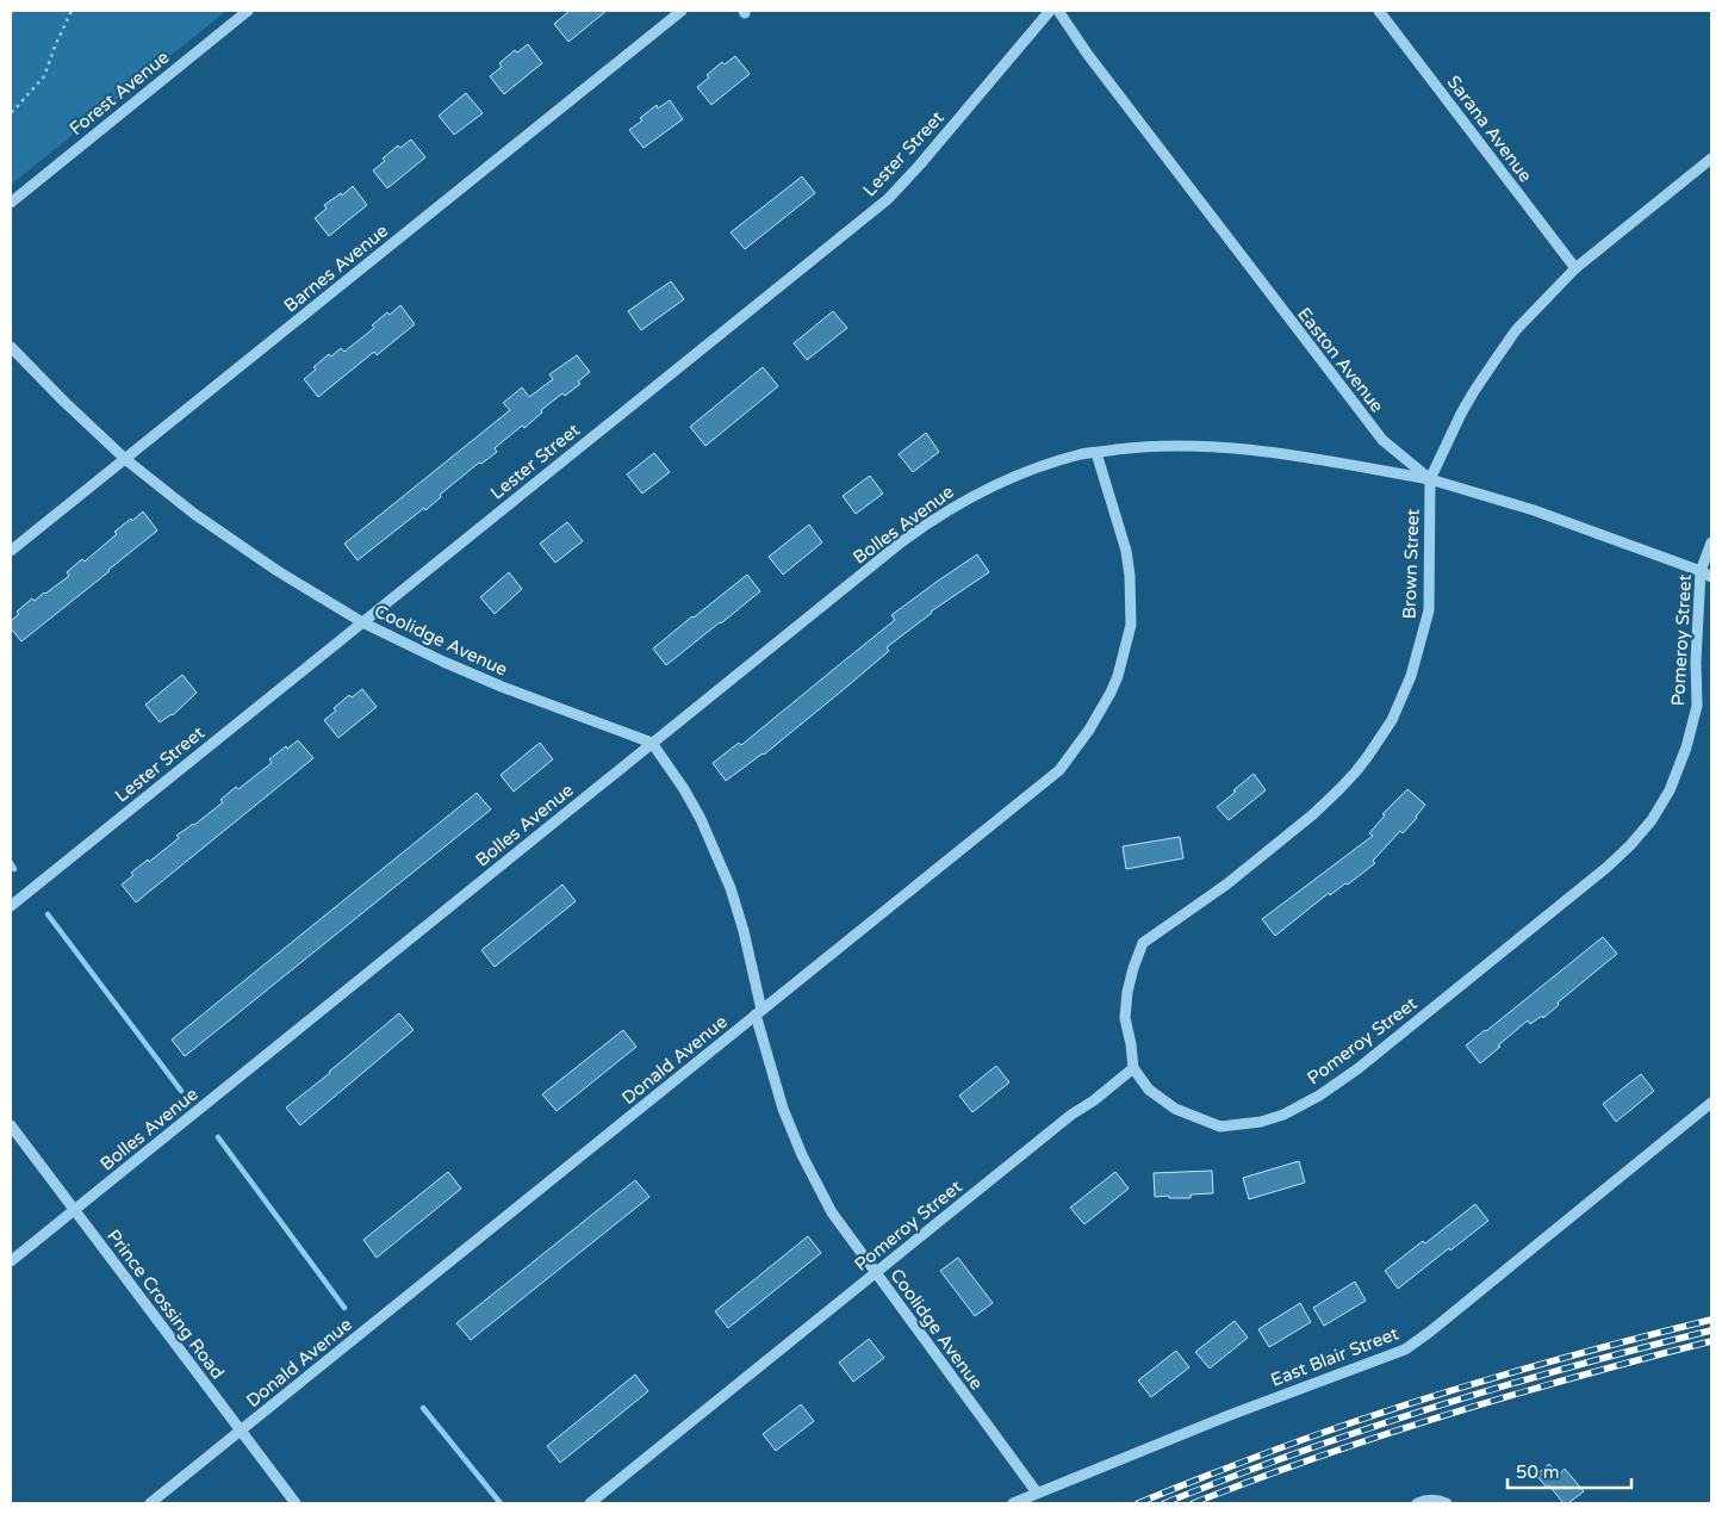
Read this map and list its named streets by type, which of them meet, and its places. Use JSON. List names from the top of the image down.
{
  "streets": {
    "street": [
      "Forest Avenue",
      "Sarana Avenue",
      "Lester Street",
      "Barnes Avenue",
      "Easton Avenue",
      "Bolles Avenue",
      "Brown Street",
      "Coolidge Avenue",
      "Pomeroy Street",
      "Donald Avenue",
      "Prince Crossing Road",
      "East Blair Street"
    ]
  },
  "crossings": [
    ["Sarana Avenue", "Brown Street"],
    ["Lester Street", "Coolidge Avenue"],
    ["Barnes Avenue", "Coolidge Avenue"],
    ["Easton Avenue", "Brown Street"],
    ["Easton Avenue", "Pomeroy Street"],
    ["Bolles Avenue", "Coolidge Avenue"],
    ["Bolles Avenue", "Donald Avenue"],
    ["Bolles Avenue", "Prince Crossing Road"],
    ["Brown Street", "Pomeroy Street"],
    ["Coolidge Avenue", "Pomeroy Street"],
    ["Coolidge Avenue", "Donald Avenue"],
    ["Coolidge Avenue", "East Blair Street"],
    ["Donald Avenue", "Prince Crossing Road"]
  ],
  "scale_bar": "50 m"
}
